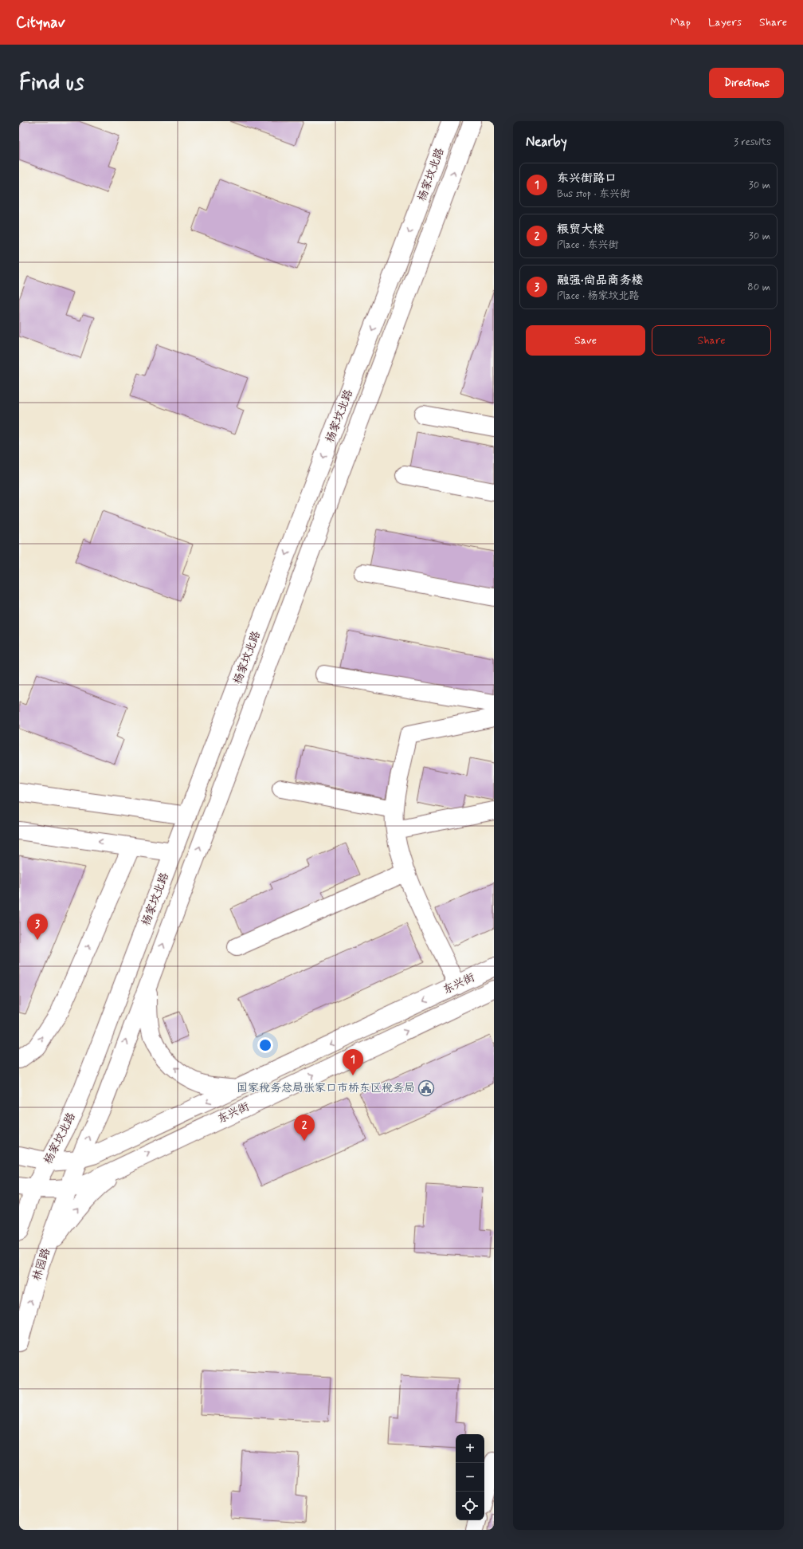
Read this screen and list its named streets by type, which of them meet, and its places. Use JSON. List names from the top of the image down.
{
  "streets": {
    "main road": ["杨家坟北路", "东兴街", "林园路"]
  },
  "crossings": [
    ["杨家坟北路", "东兴街"],
    ["杨家坟北路", "林园路"],
    ["东兴街", "林园路"]
  ],
  "one_way": ["林园路"],
  "places": {
    "public building": ["国家税务总局张家口市桥东区税务局"]
  },
  "page": {
    "header": "Citynav",
    "nav": ["Map", "Layers", "Share"],
    "buttons": [
      "Directions",
      ["Save", "Share"]
    ],
    "title": "Find us",
    "heading": ["Nearby", "3 results"],
    "list": [
      {
        "mark": "1",
        "name": "东兴街路口",
        "note": "Bus stop · 东兴街",
        "value": "30 m"
      },
      {
        "mark": "2",
        "name": "粮贸大楼",
        "note": "Place · 东兴街",
        "value": "30 m"
      },
      {
        "mark": "3",
        "name": "融强·尚品商务楼",
        "note": "Place · 杨家坟北路",
        "value": "80 m"
      }
    ],
    "pins": ["3", "1", "2"],
    "map_buttons": ["+", "−"]
  }
}
